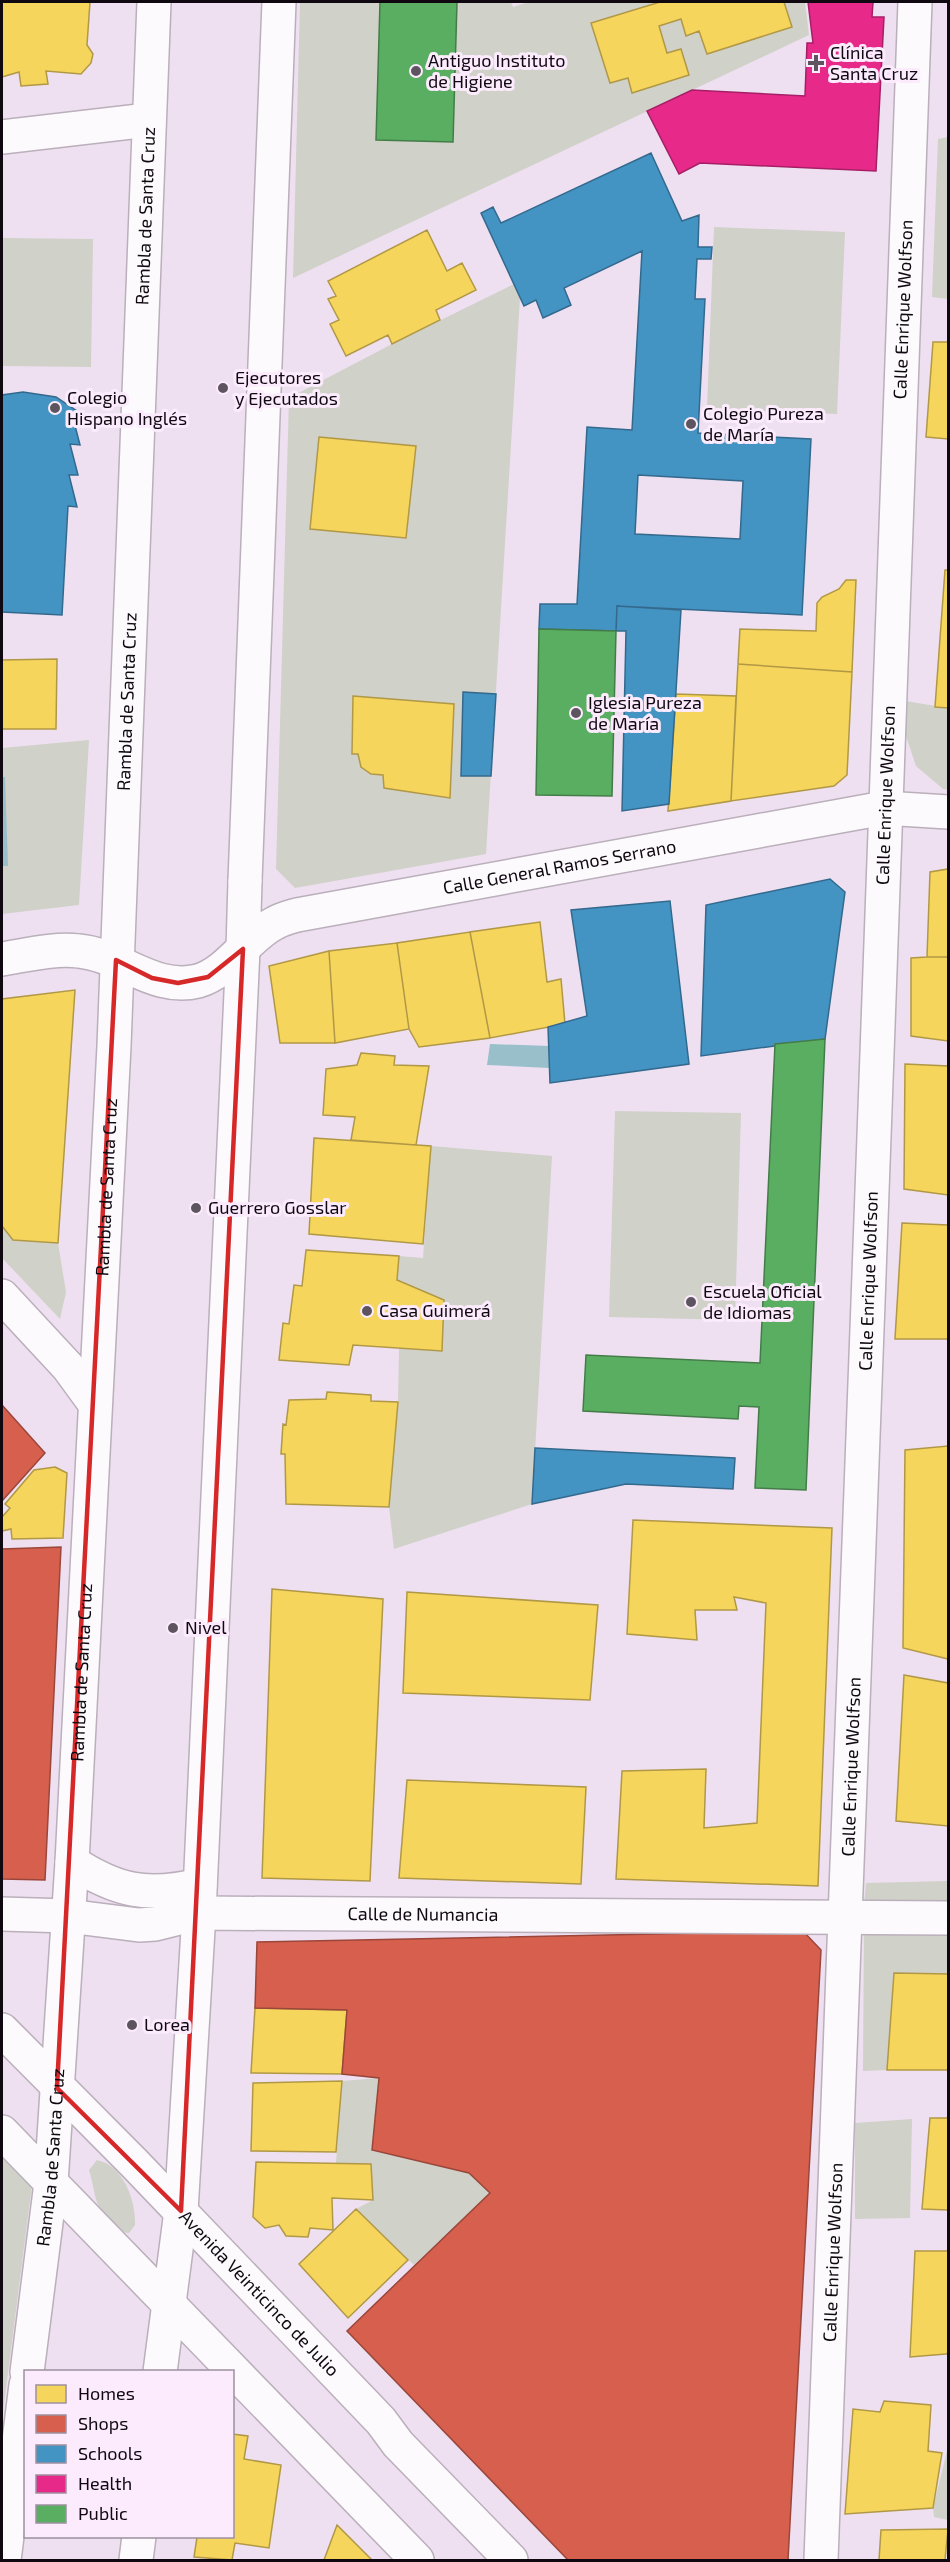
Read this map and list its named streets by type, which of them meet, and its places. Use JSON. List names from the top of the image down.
{
  "streets": {
    "street": [
      "Rambla de Santa Cruz",
      "Calle Enrique Wolfson",
      "Calle General Ramos Serrano",
      "Calle de Numancia",
      "Avenida Veinticinco de Julio"
    ]
  },
  "crossings": [
    ["Rambla de Santa Cruz", "Calle General Ramos Serrano"],
    ["Rambla de Santa Cruz", "Calle de Numancia"],
    ["Rambla de Santa Cruz", "Avenida Veinticinco de Julio"],
    ["Calle Enrique Wolfson", "Calle General Ramos Serrano"],
    ["Calle Enrique Wolfson", "Calle de Numancia"]
  ],
  "places": {
    "health": ["Clínica Santa Cruz"],
    "other": [
      "Antiguo Instituto de Higiene",
      "Ejecutores y Ejecutados",
      "Colegio Hispano Inglés",
      "Colegio Pureza de María",
      "Iglesia Pureza de María",
      "Guerrero Gosslar",
      "Escuela Oficial de Idiomas",
      "Casa Guimerá",
      "Nivel",
      "Lorea"
    ]
  },
  "legend": [
    "Homes",
    "Shops",
    "Schools",
    "Health",
    "Public"
  ]
}
